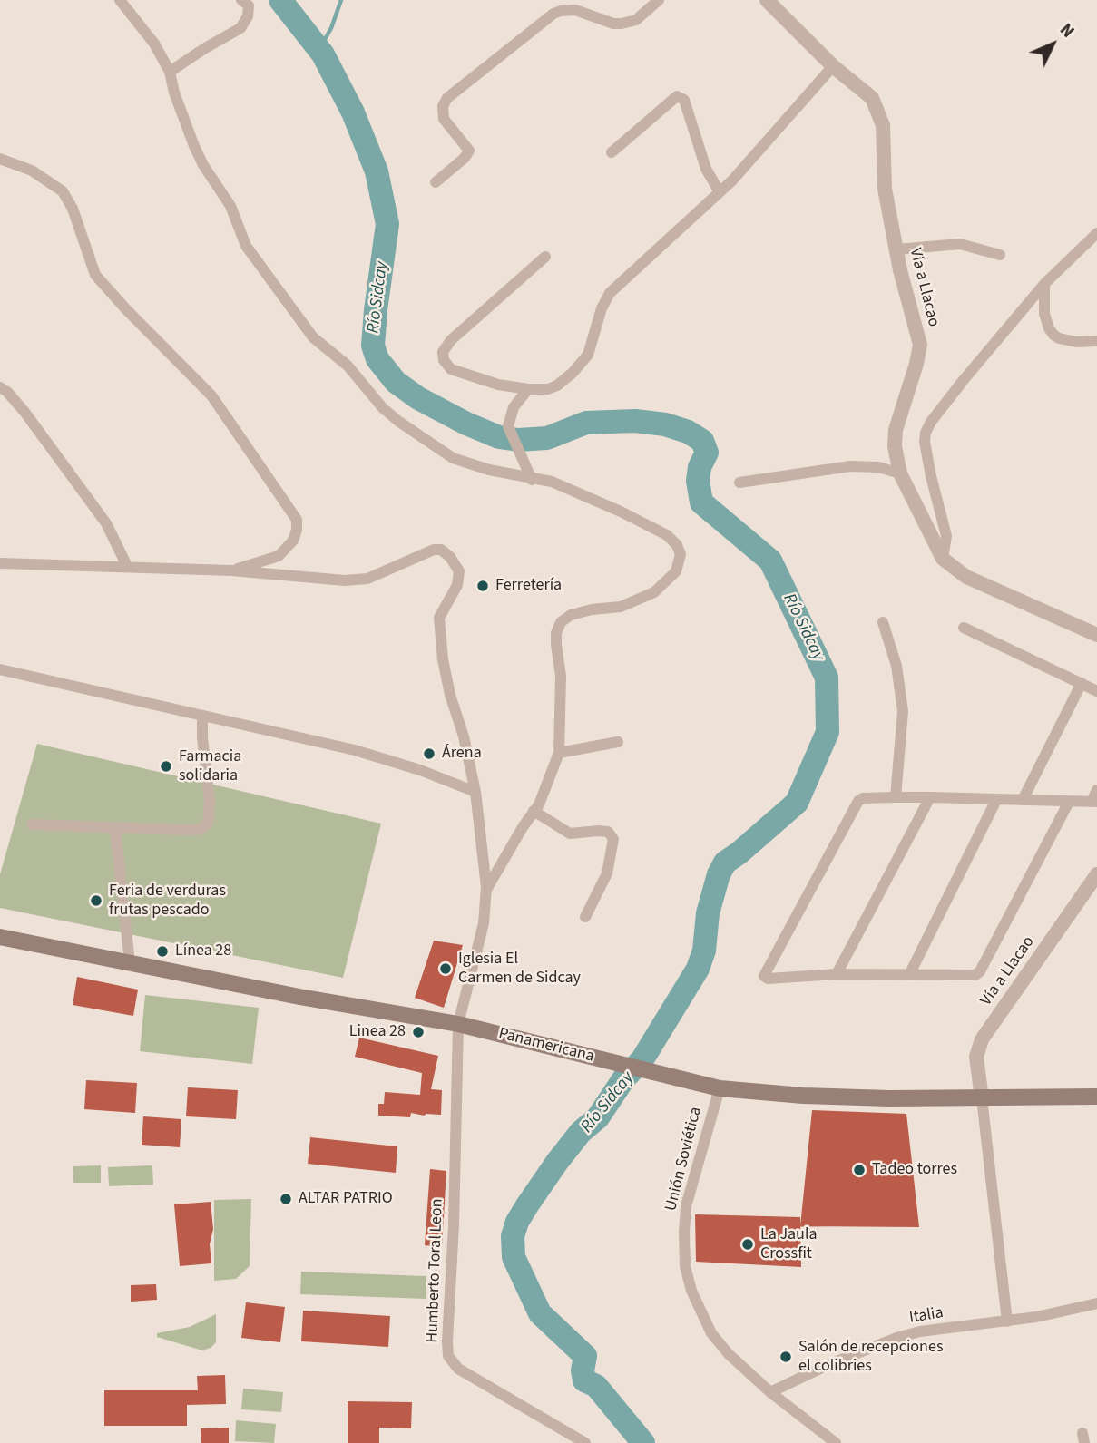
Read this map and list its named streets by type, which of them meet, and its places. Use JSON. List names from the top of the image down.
{
  "streets": {
    "main road": ["Panamericana"],
    "street": [
      "Vía a Llacao",
      "Unión Soviética",
      "Humberto Toral Leon",
      "Italia"
    ]
  },
  "crossings": [
    ["Vía a Llacao", "Panamericana"],
    ["Panamericana", "Unión Soviética"],
    ["Panamericana", "Humberto Toral Leon"],
    ["Unión Soviética", "Italia"]
  ],
  "water": ["Río Sidcay"],
  "places": [
    "Ferretería",
    "Árena",
    "Farmacia solidaria",
    "Feria de verduras frutas pescado",
    "Línea 28",
    "Iglesia El Carmen de Sidcay",
    "Linea 28",
    "Tadeo torres",
    "ALTAR PATRIO",
    "La Jaula Crossfit",
    "Salón de recepciones el colibries"
  ],
  "north": "top right"
}
